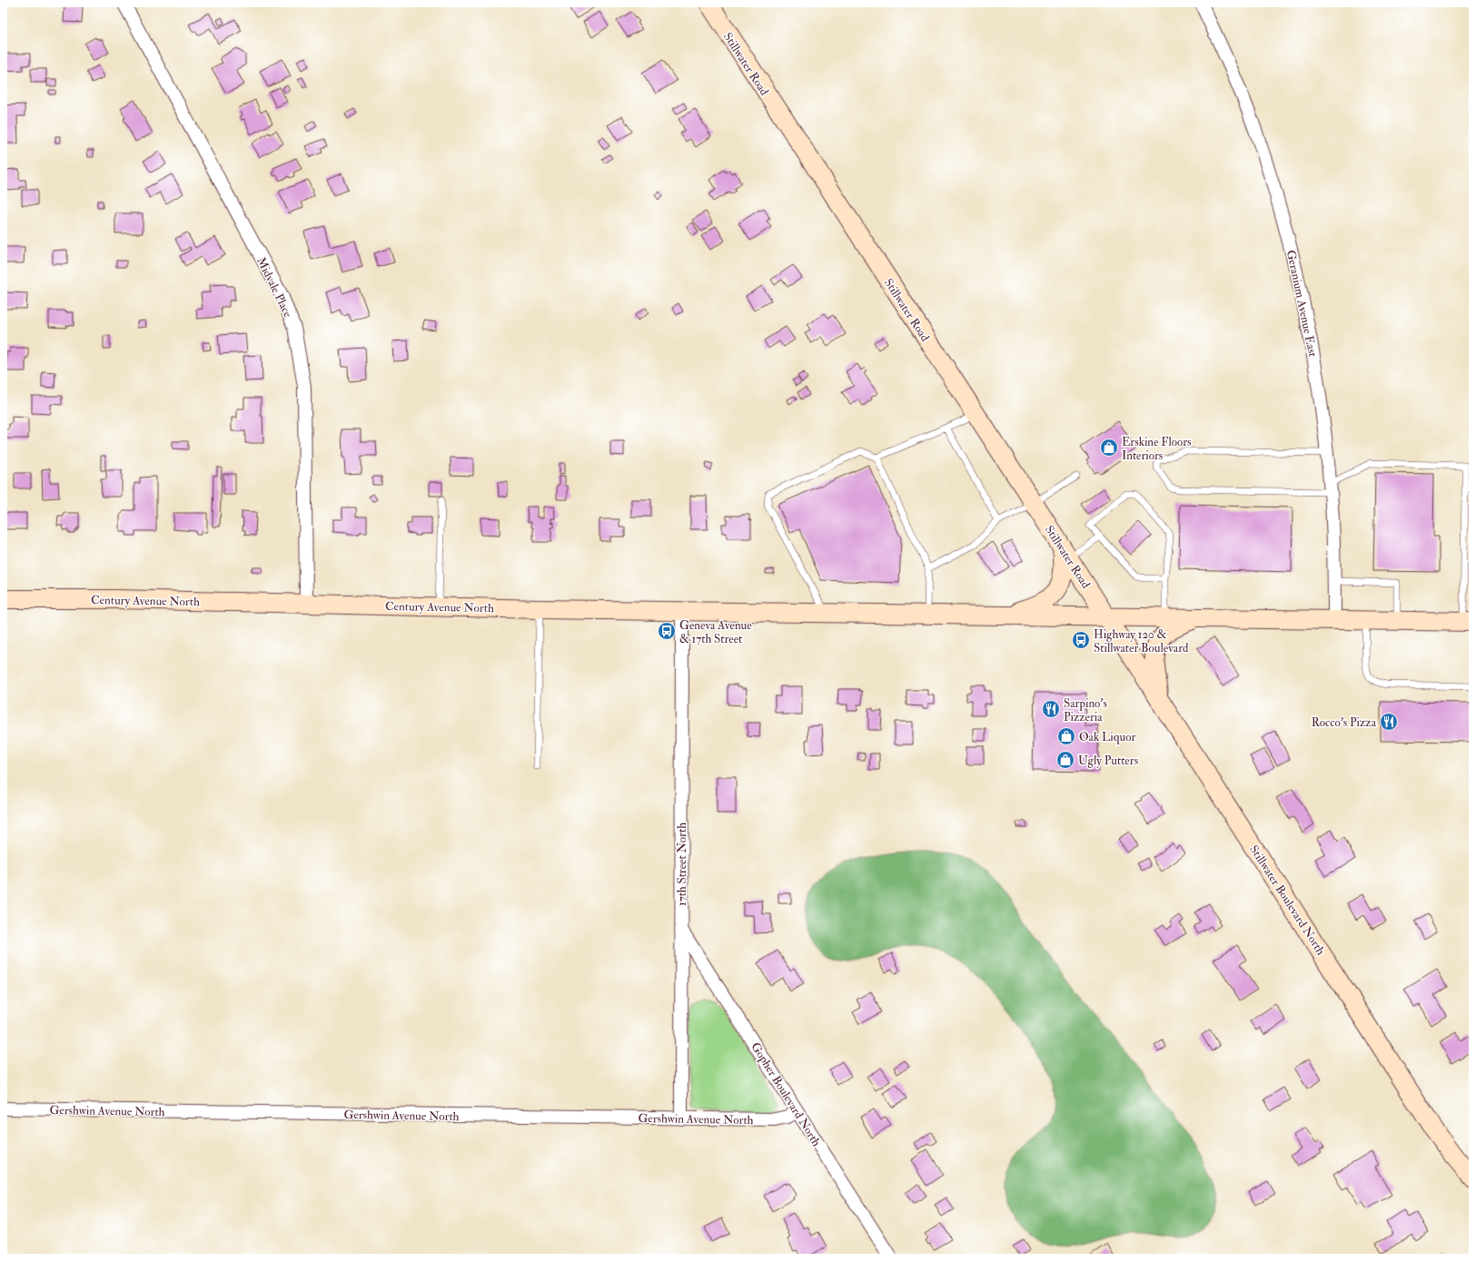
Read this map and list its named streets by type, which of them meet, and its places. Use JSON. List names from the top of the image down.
{
  "streets": {
    "main road": ["Stillwater Road", "Century Avenue North", "Stillwater Boulevard North"],
    "street": [
      "Midvale Place",
      "Geranium Avenue East",
      "17th Street North",
      "Gopher Boulevard North",
      "Gershwin Avenue North"
    ]
  },
  "crossings": [
    ["Stillwater Road", "Century Avenue North"],
    ["Stillwater Road", "Stillwater Boulevard North"],
    ["Midvale Place", "Century Avenue North"],
    ["Geranium Avenue East", "Century Avenue North"],
    ["Century Avenue North", "17th Street North"],
    ["Century Avenue North", "Stillwater Boulevard North"],
    ["17th Street North", "Gopher Boulevard North"],
    ["17th Street North", "Gershwin Avenue North"],
    ["Gopher Boulevard North", "Gershwin Avenue North"]
  ],
  "places": {
    "shop": ["Erskine Floors Interiors", "Oak Liquor", "Ugly Putters"],
    "bus stop": ["Geneva Avenue & 17th Street", "Highway 120 & Stillwater Boulevard"],
    "restaurant": ["Sarpino's Pizzeria", "Rocco's Pizza"]
  }
}
